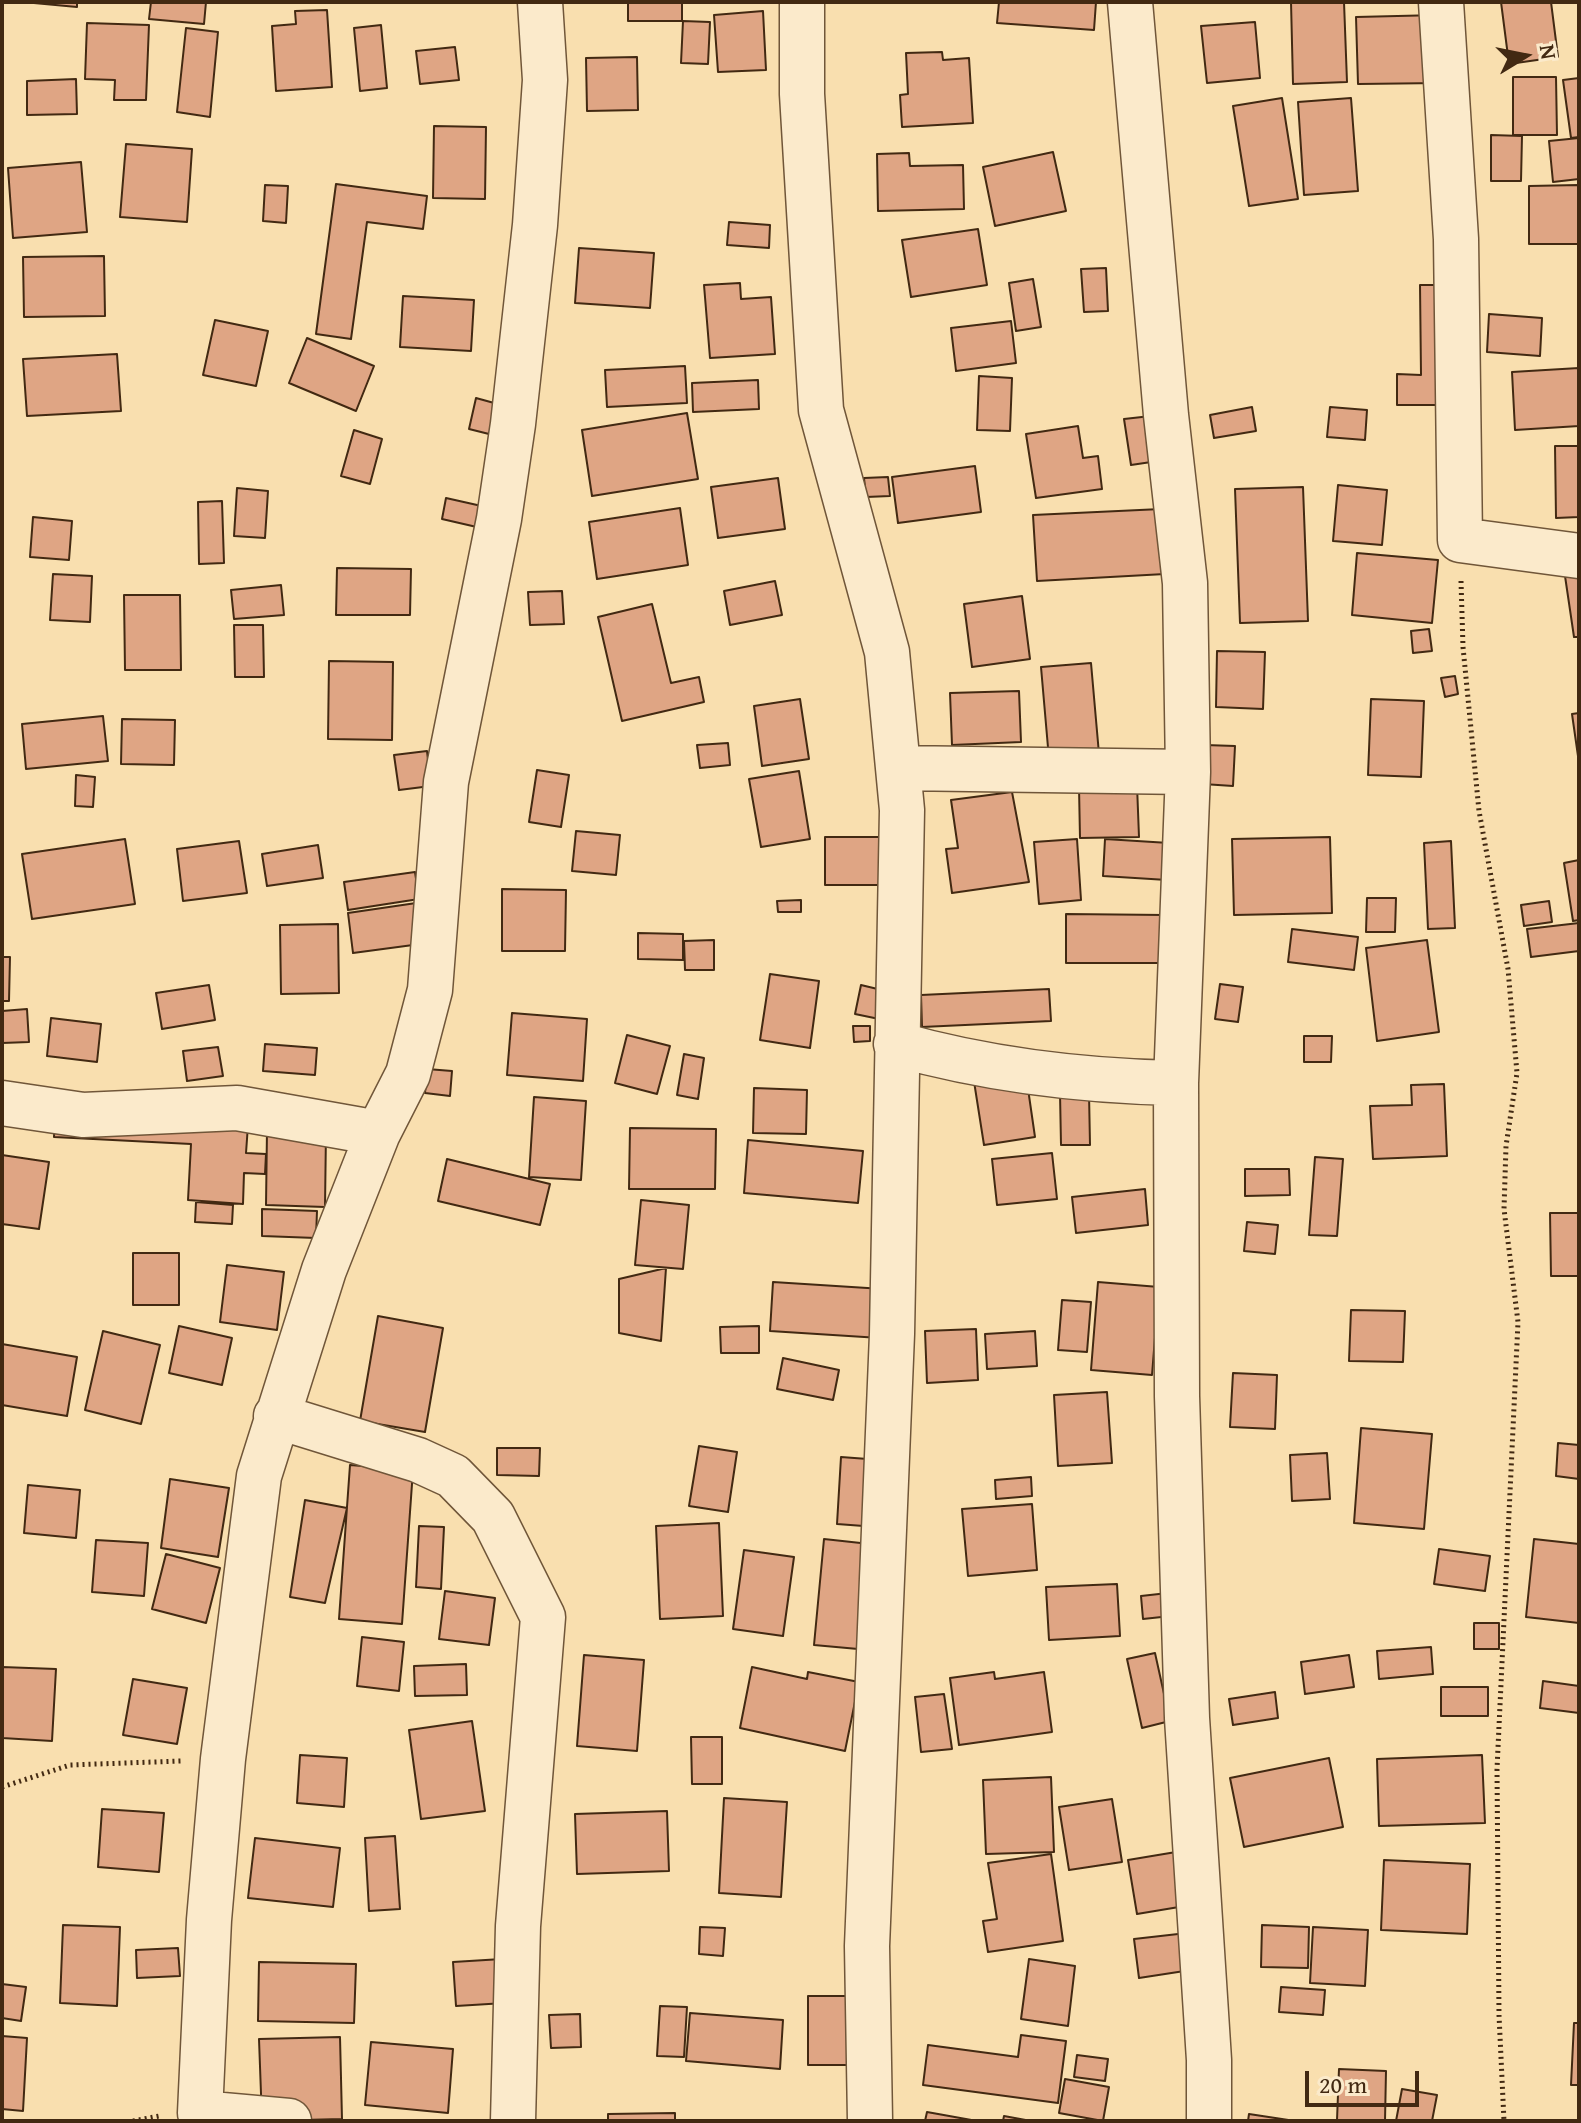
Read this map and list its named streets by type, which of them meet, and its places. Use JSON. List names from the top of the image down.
{
  "scale_bar": "20 m",
  "north": "right"
}
